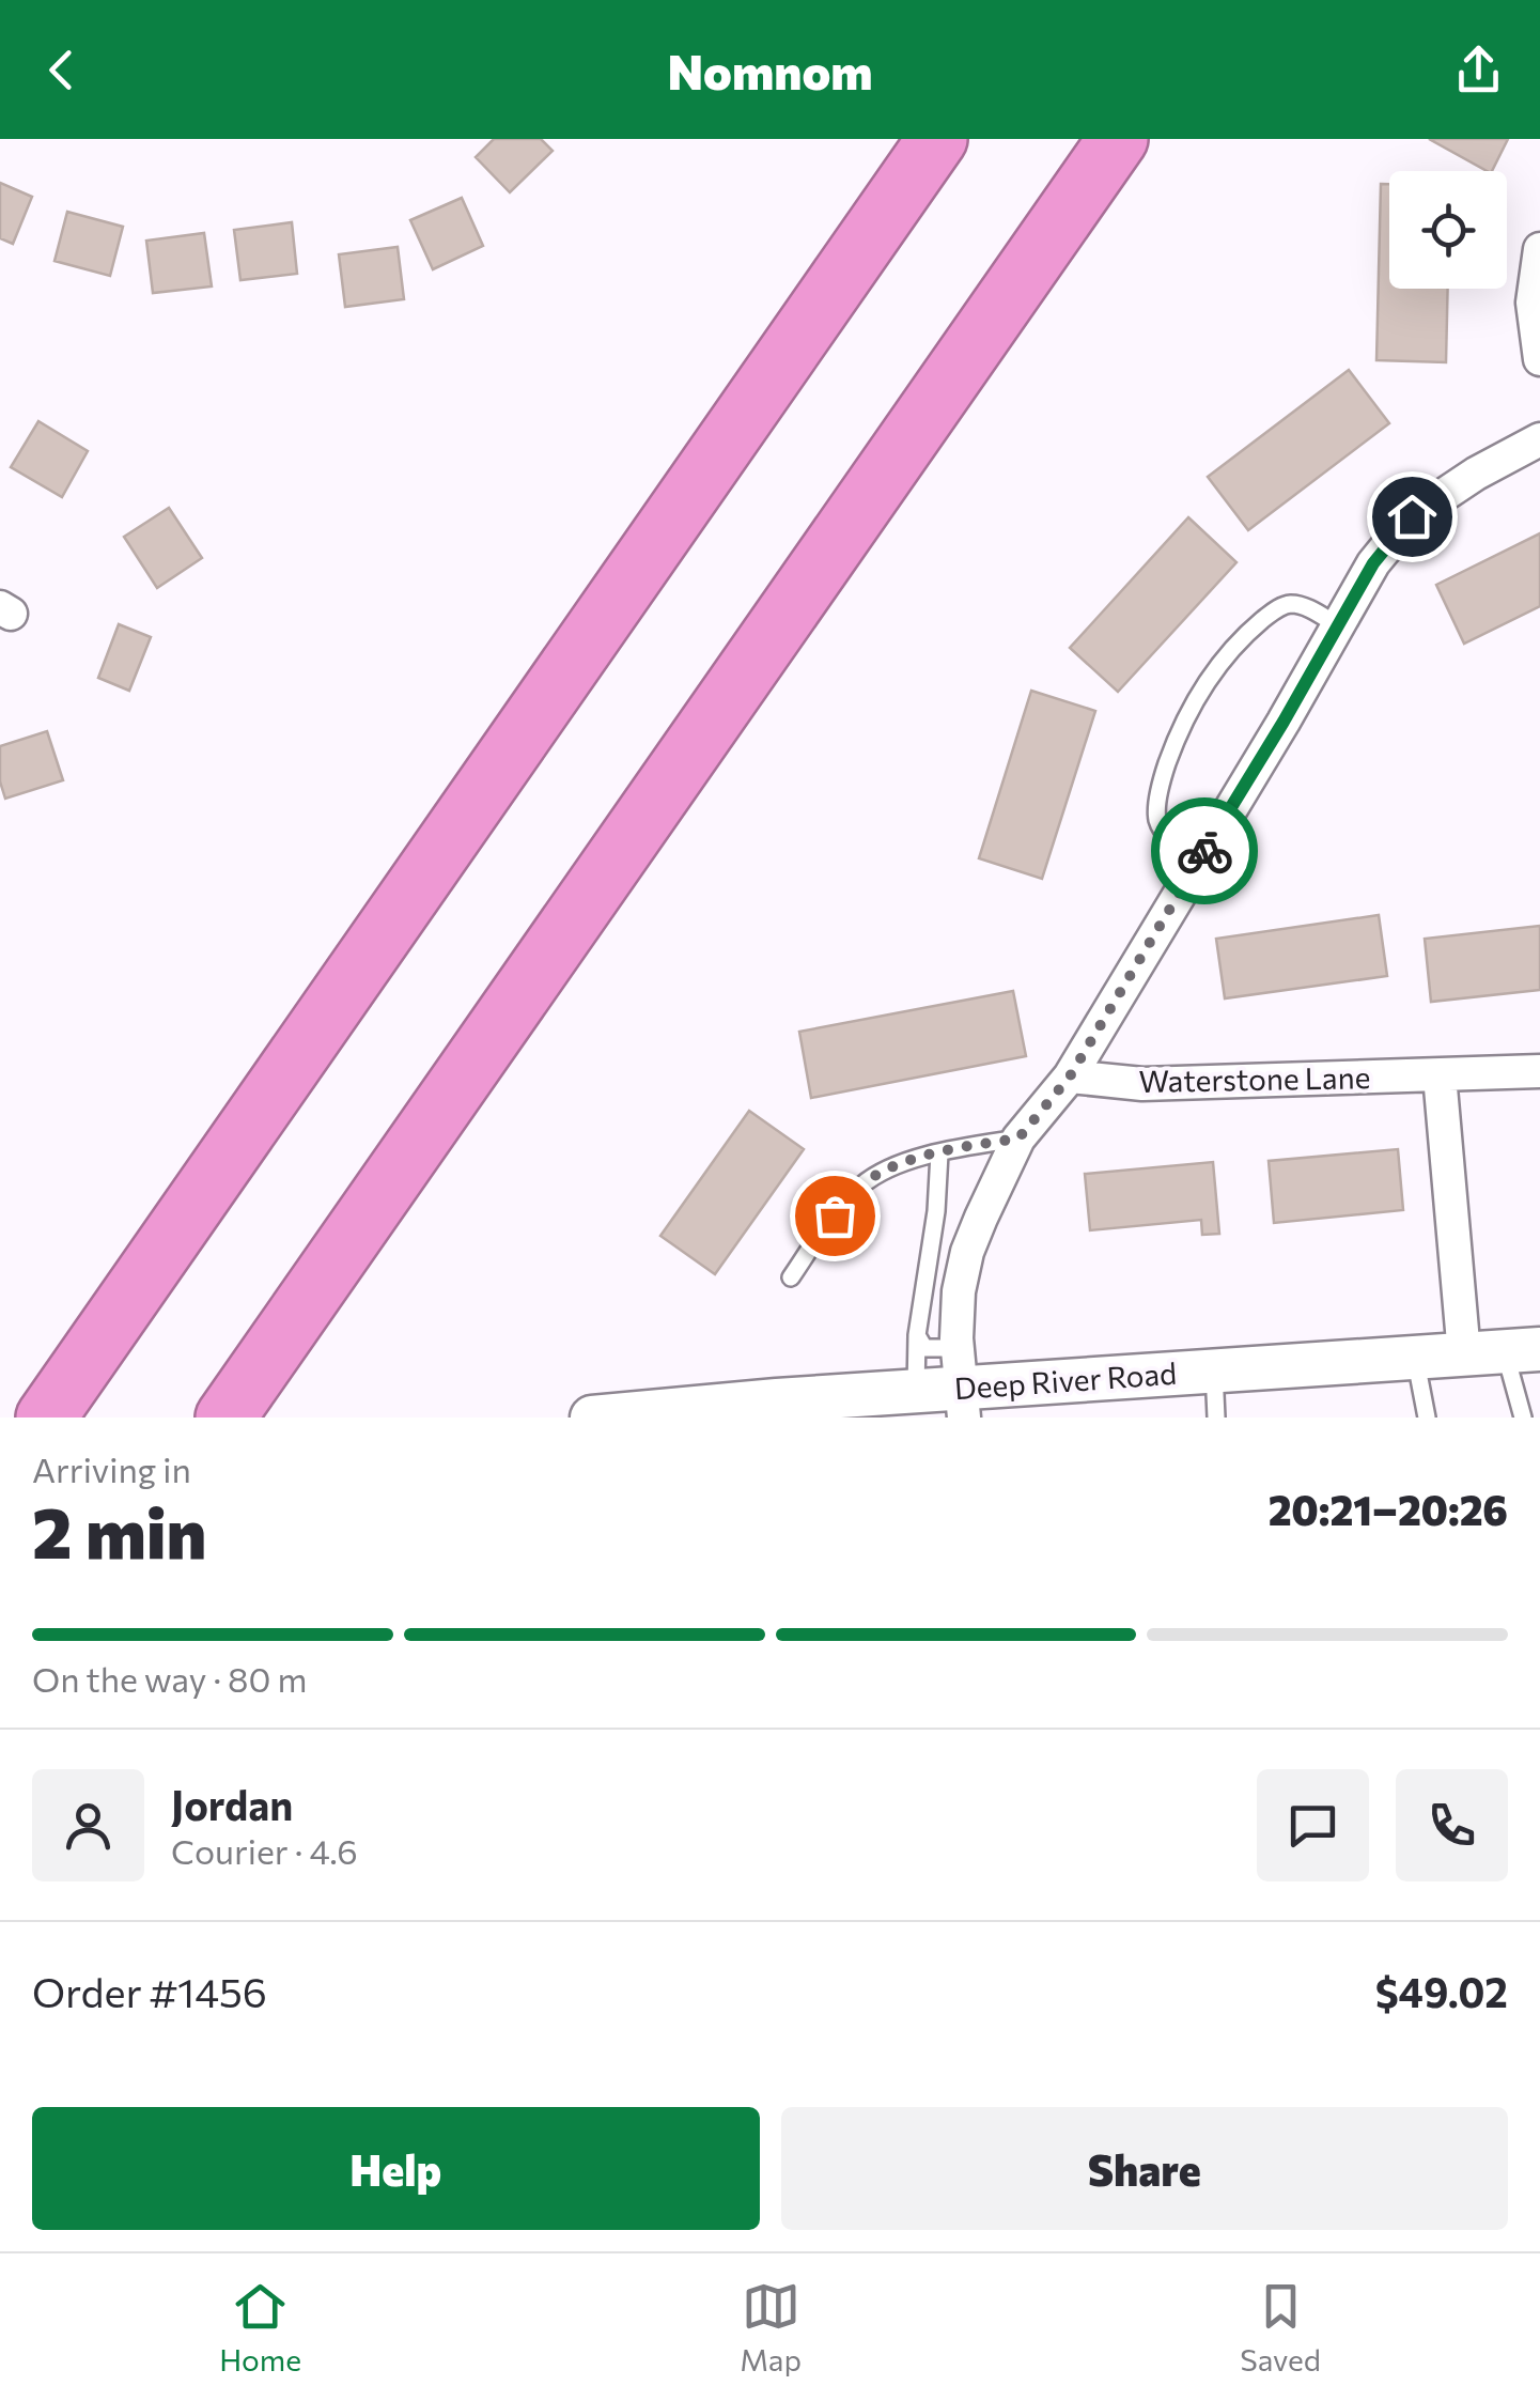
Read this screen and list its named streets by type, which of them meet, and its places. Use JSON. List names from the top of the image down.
{
  "streets": {
    "street": ["Waterstone Lane", "Deep River Road"]
  },
  "page": {
    "header": "Nomnom",
    "heading": ["2 min", "Arriving in", "20:21–20:26"],
    "panel": [
      "Jordan",
      "Courier · 4.6",
      "Order #1456",
      "$49.02"
    ],
    "bar": "On the way · 80 m",
    "buttons": ["Help", "Share"],
    "tabs": ["Home", "Map", "Saved"]
  }
}
